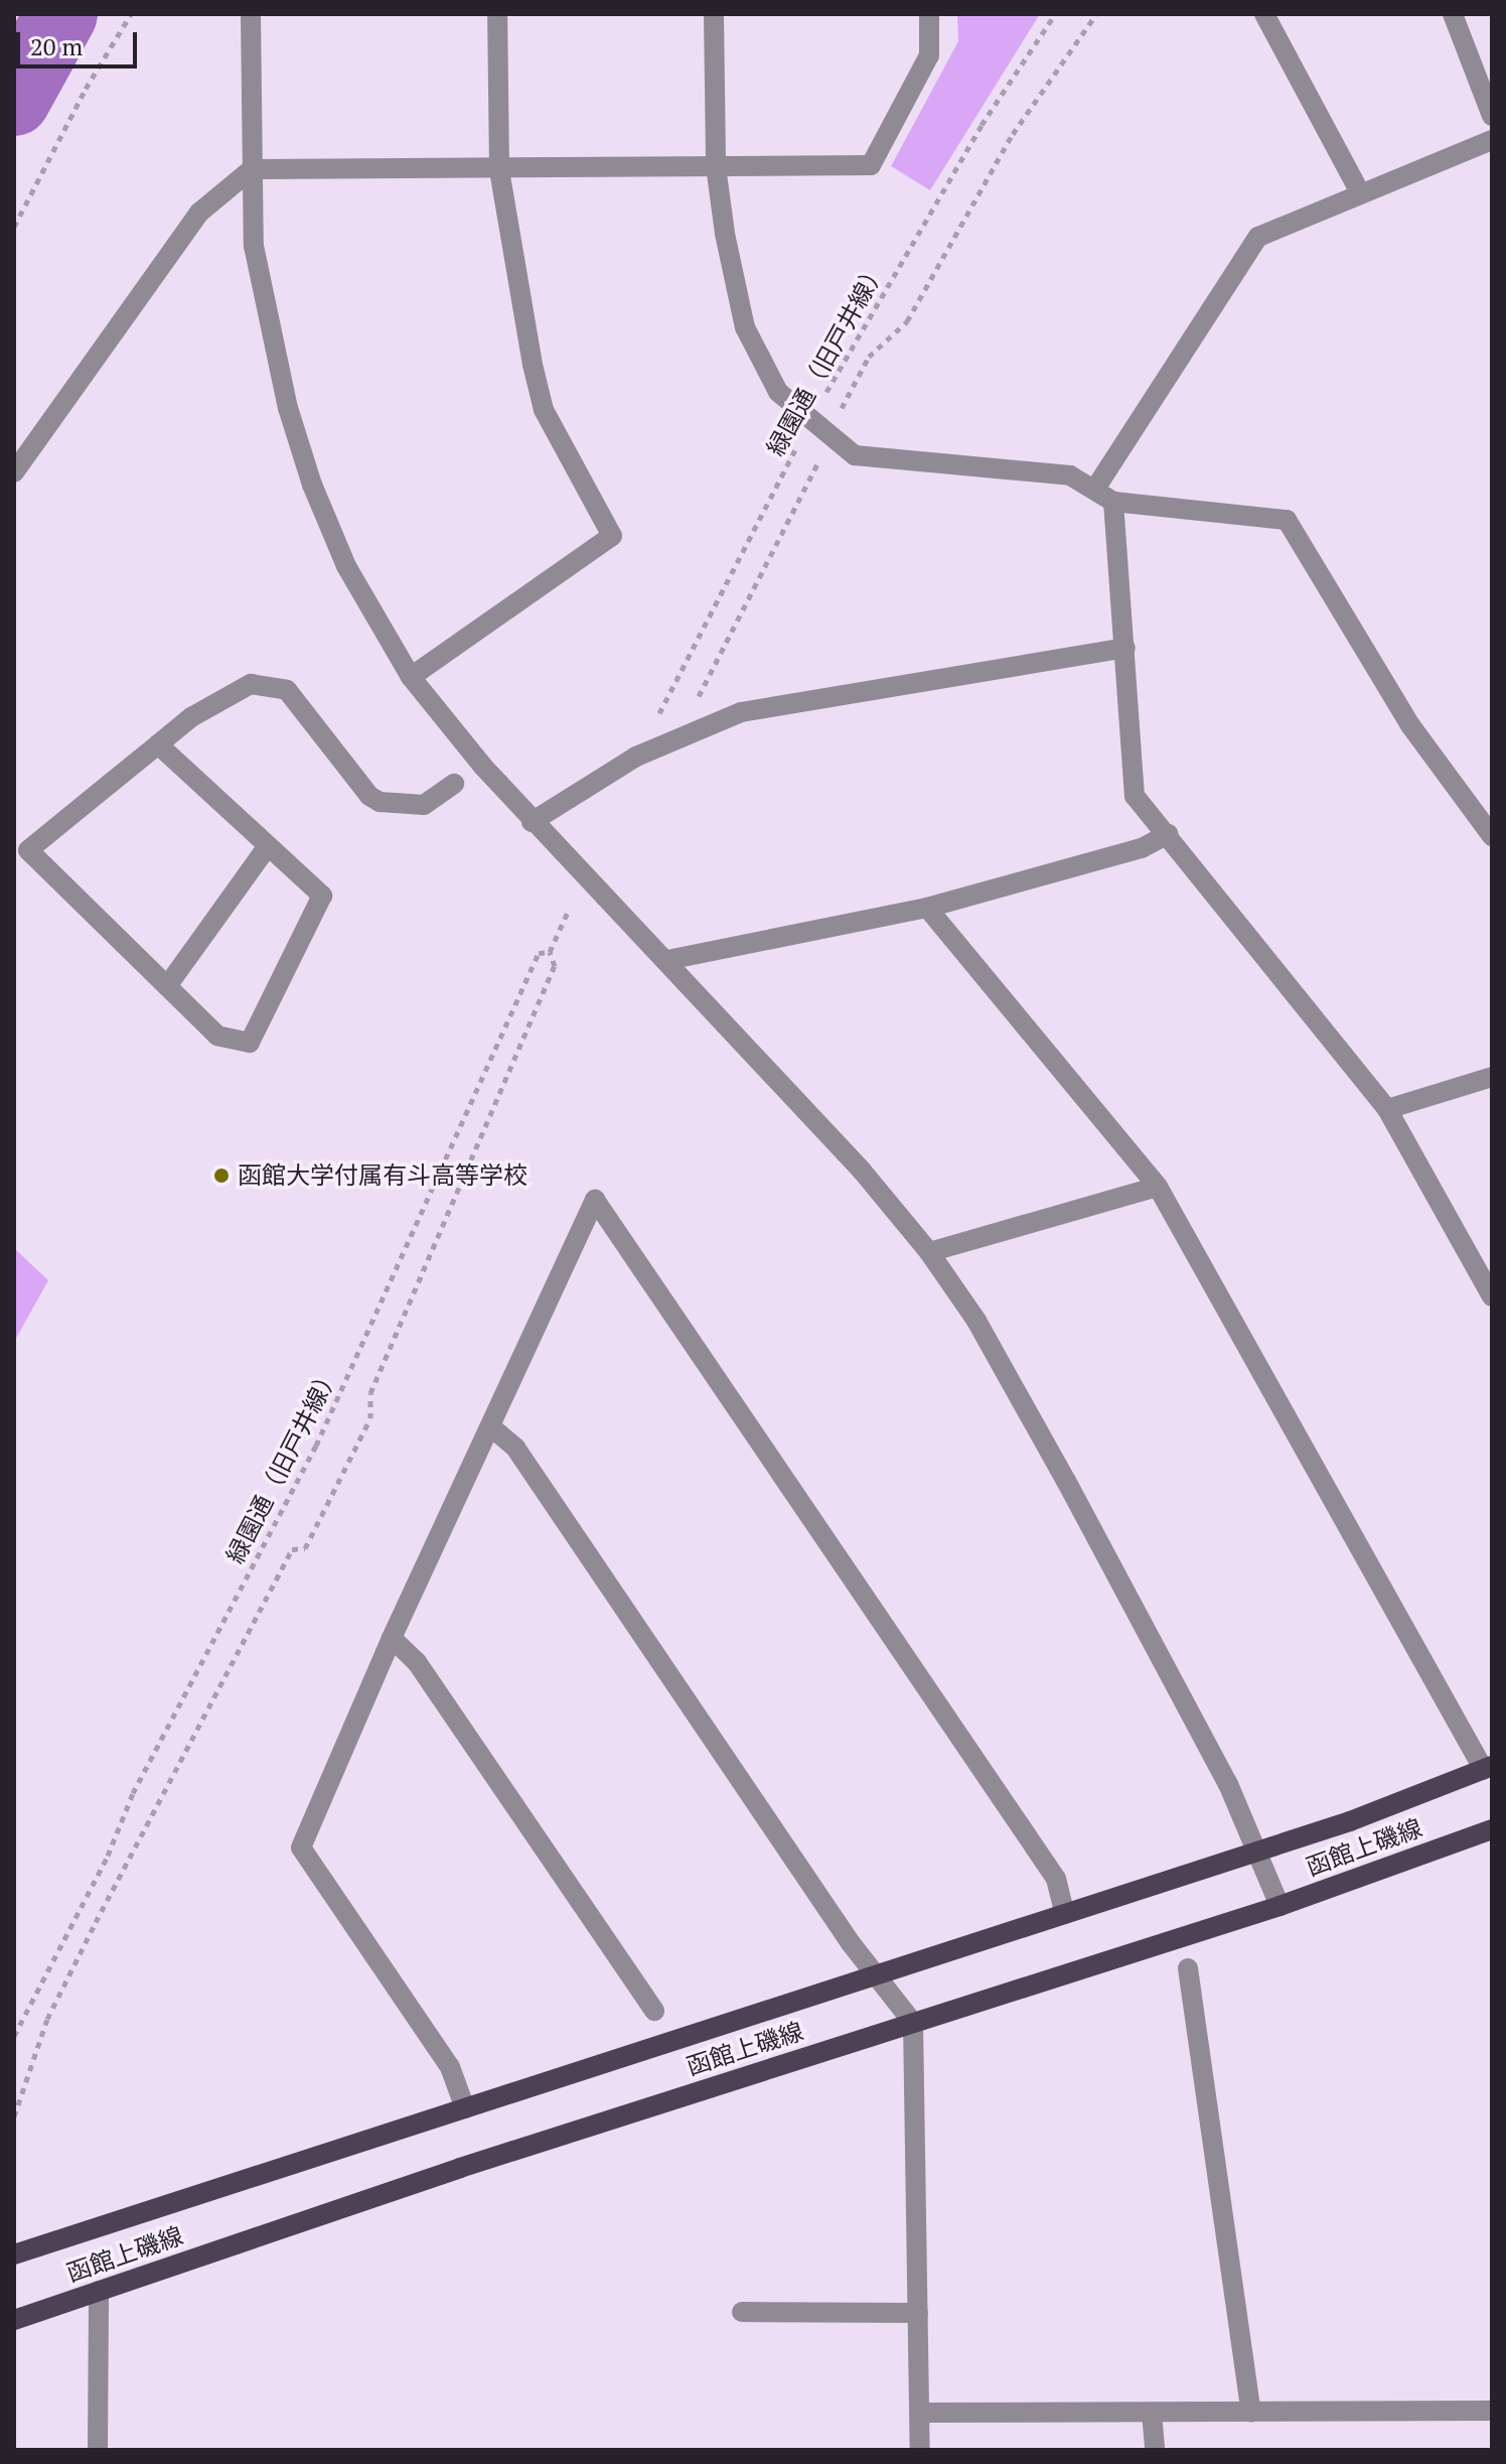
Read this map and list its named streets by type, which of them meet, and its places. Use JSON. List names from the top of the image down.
{
  "streets": {
    "main road": ["函館上磯線"],
    "path": ["緑園通（旧戸井線）"]
  },
  "places": ["函館大学付属有斗高等学校"],
  "scale_bar": "20 m"
}
